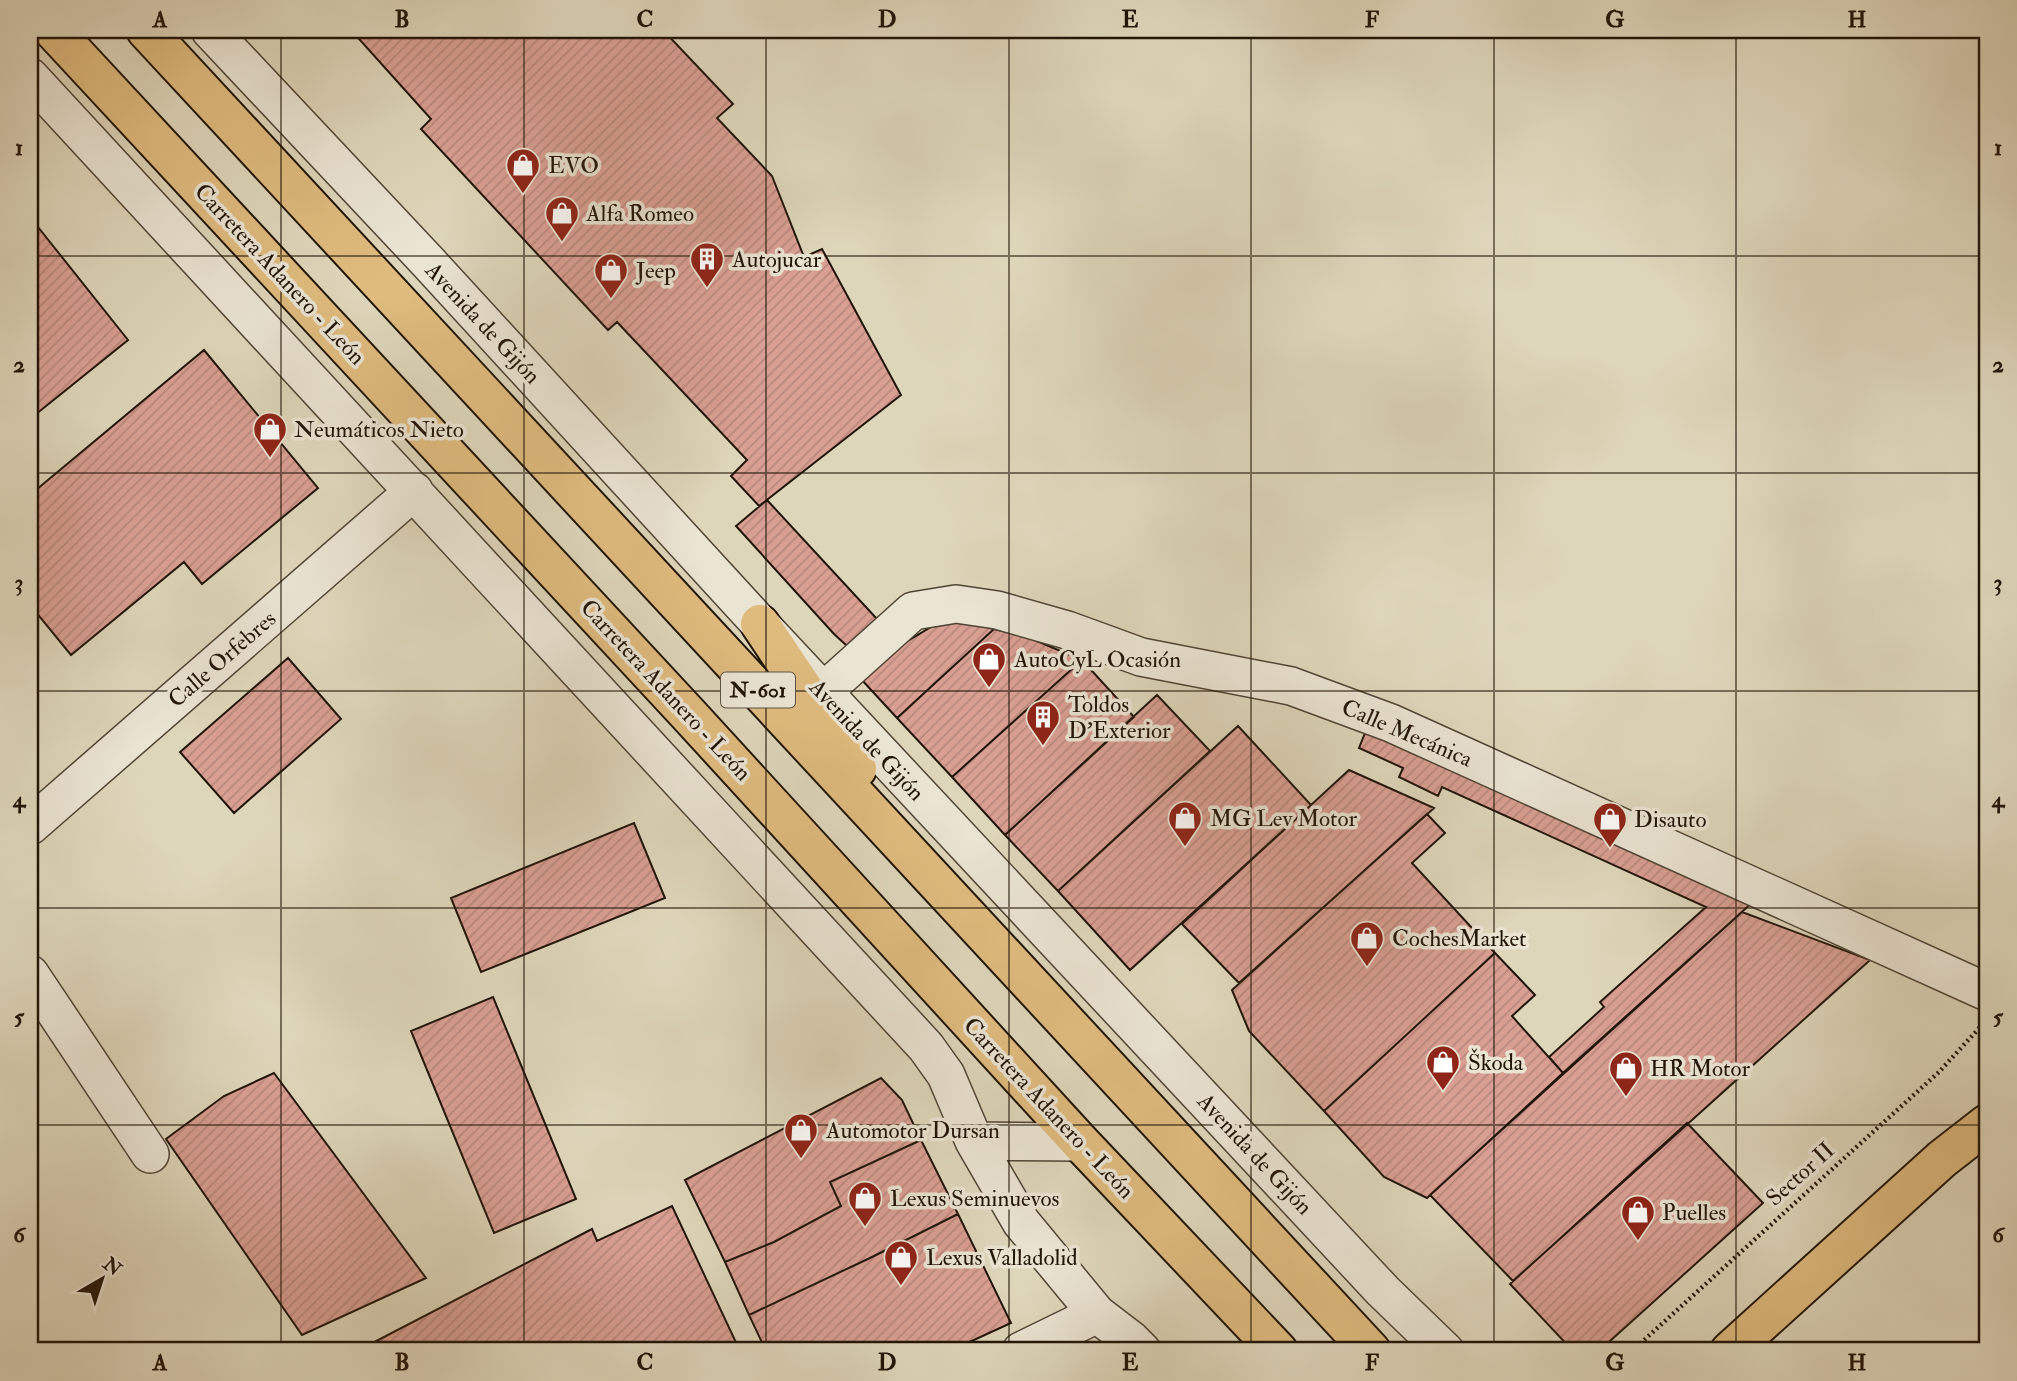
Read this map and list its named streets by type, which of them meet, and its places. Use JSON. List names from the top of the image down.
{
  "streets": {
    "highway": ["Carretera Adanero - León", "N-601"],
    "street": ["Avenida de Gijón", "Calle Orfebres", "Calle Mecánica"],
    "path": ["Sector II"]
  },
  "crossings": [
    ["Avenida de Gijón", "Calle Mecánica"]
  ],
  "places": {
    "shop": [
      "EVO",
      "Alfa Romeo",
      "Jeep",
      "Neumáticos Nieto",
      "AutoCyL Ocasión",
      "MG Lev Motor",
      "Disauto",
      "CochesMarket",
      "Škoda",
      "HR Motor",
      "Automotor Dursan",
      "Lexus Seminuevos",
      "Puelles",
      "Lexus Valladolid"
    ],
    "building": ["Autojucar", "Toldos D'Exterior"]
  },
  "north": "top right",
  "grid": {
    "columns": [
      "A",
      "B",
      "C",
      "D",
      "E",
      "F",
      "G",
      "H"
    ],
    "rows": [
      "1",
      "2",
      "3",
      "4",
      "5",
      "6"
    ]
  }
}
